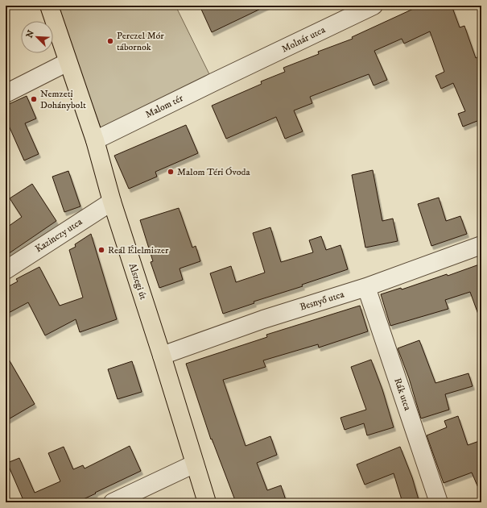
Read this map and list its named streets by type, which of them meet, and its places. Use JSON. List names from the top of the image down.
{
  "streets": {
    "main road": ["Alszegi út"],
    "street": [
      "Molnár utca",
      "Malom tér",
      "Kazinczy utca",
      "Besnyő utca",
      "Rák utca"
    ]
  },
  "crossings": [
    ["Molnár utca", "Malom tér"],
    ["Malom tér", "Alszegi út"],
    ["Kazinczy utca", "Alszegi út"],
    ["Alszegi út", "Besnyő utca"],
    ["Besnyő utca", "Rák utca"]
  ],
  "places": [
    "Perczel Mór tábornok",
    "Nemzeti Dohánybolt",
    "Malom Téri Óvoda",
    "Reál Élelmiszer"
  ],
  "north": "top left"
}
